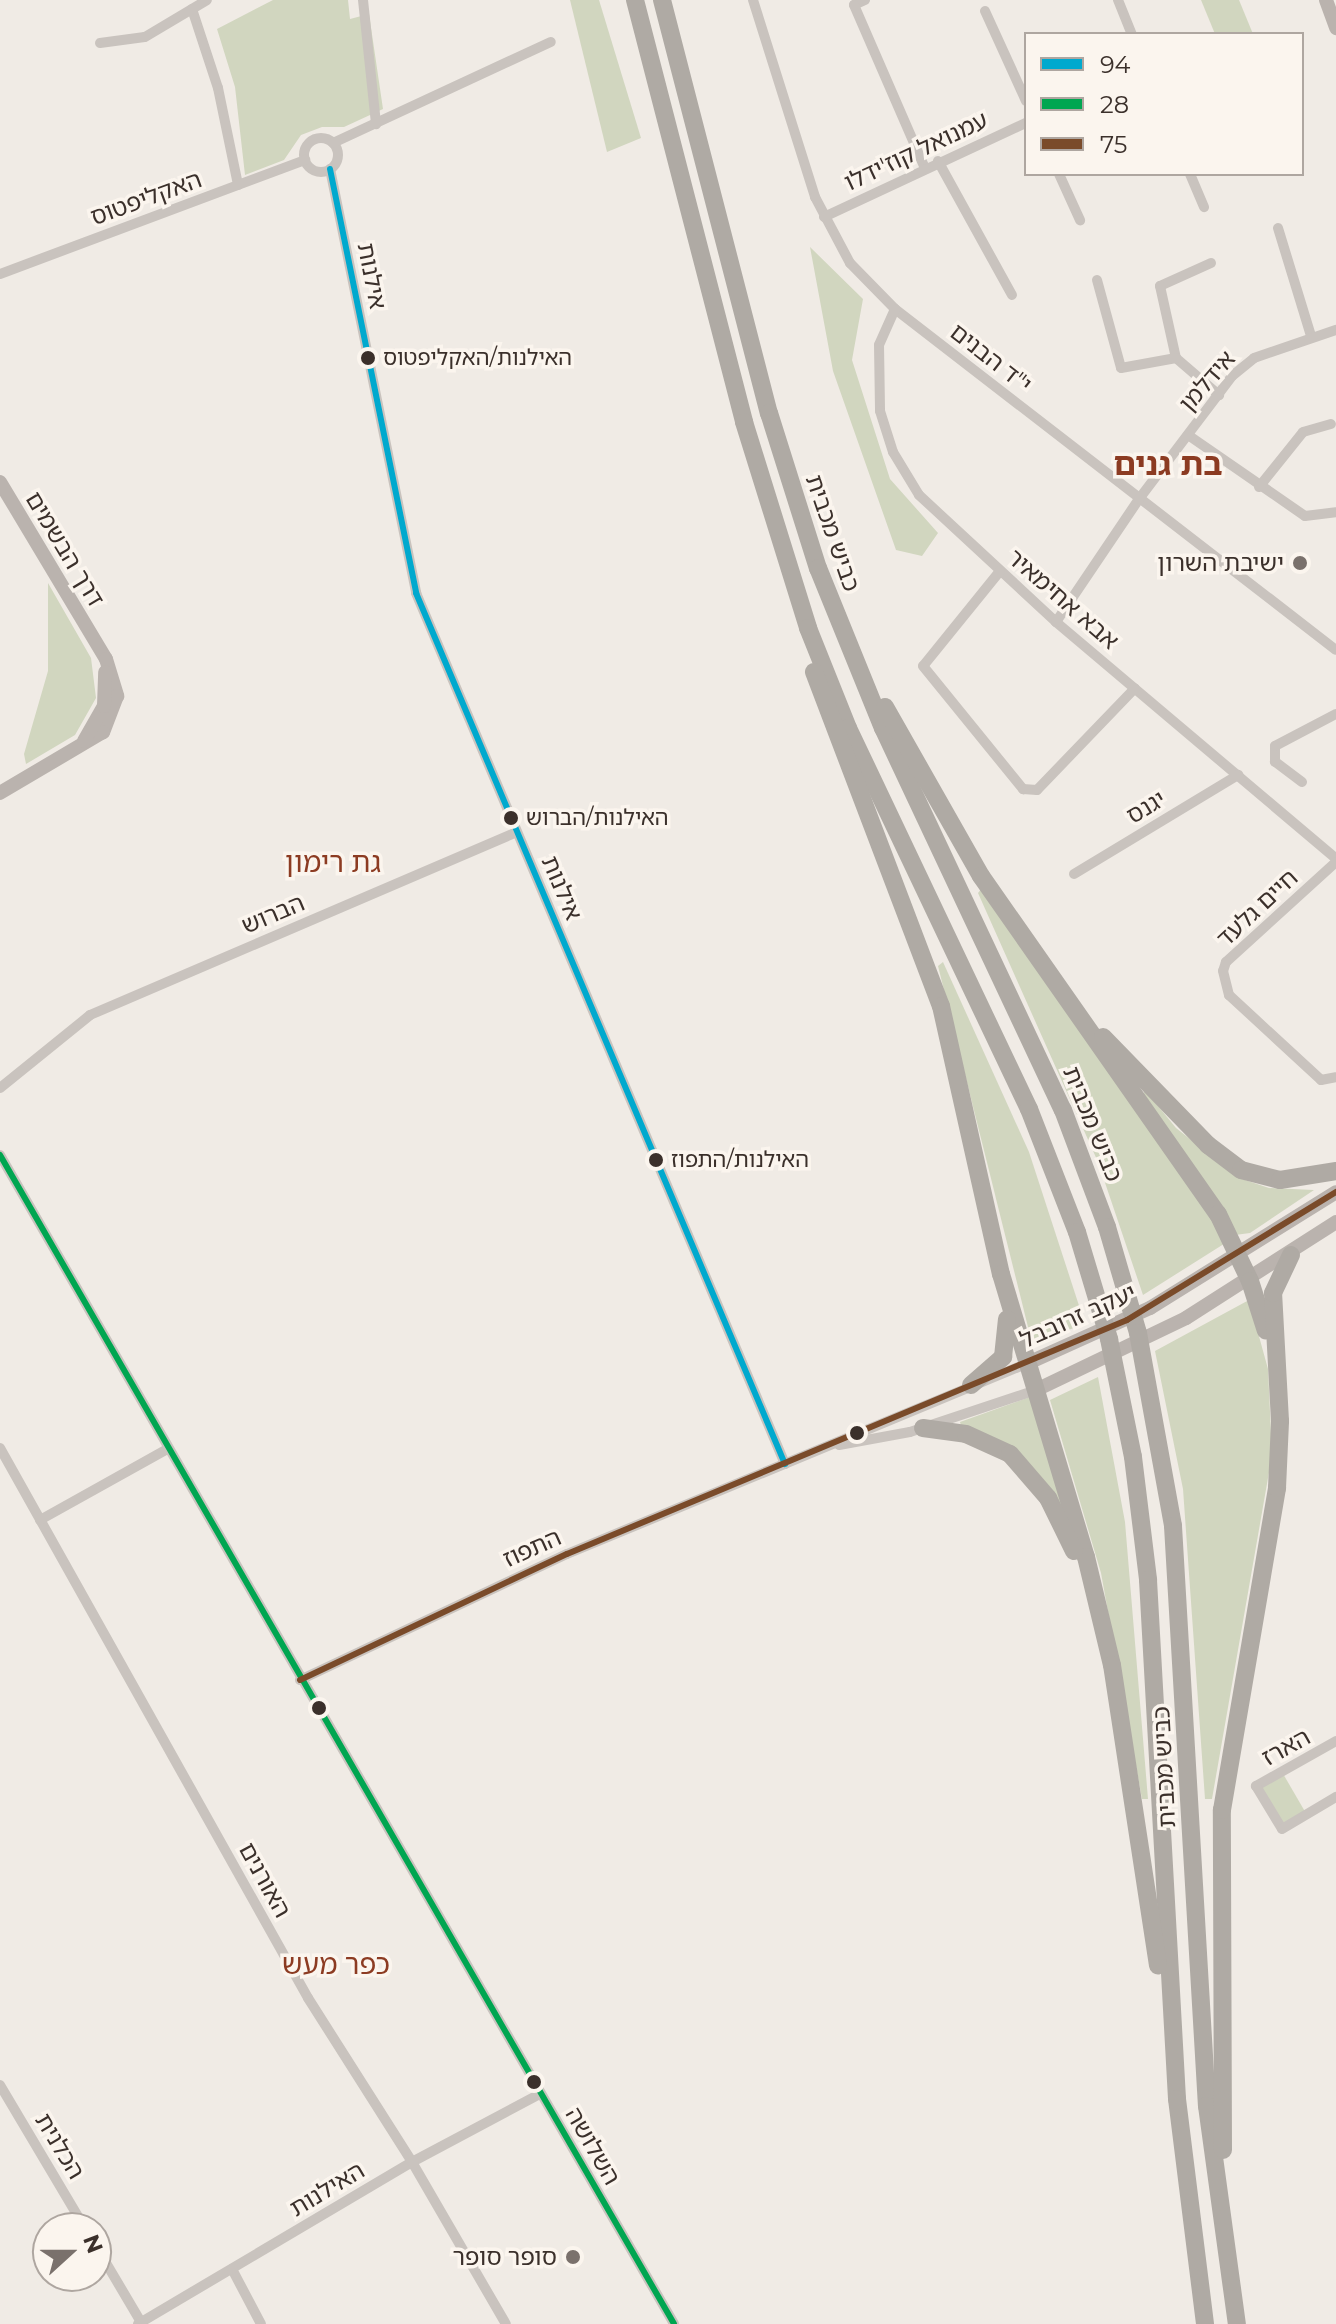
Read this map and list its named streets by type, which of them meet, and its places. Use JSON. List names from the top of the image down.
{
  "streets": {
    "highway": ["כביש מכבית"],
    "main road": ["דרך הבשמים", "יעקב זרובבל"],
    "street": [
      "עמנואל קוז'ידלו",
      "האקליפטוס",
      "אילנות",
      "י\"ד הבנים",
      "אידלמן",
      "אבא אחימאיר",
      "יגנס",
      "חיים גלעד",
      "הברוש",
      "התפוז",
      "הארז",
      "האורנים",
      "הכלנית",
      "השלושה",
      "האילנות"
    ]
  },
  "crossings": [
    ["עמנואל קוז'ידלו", "י\"ד הבנים"],
    ["האקליפטוס", "אילנות"],
    ["אילנות", "הברוש"],
    ["אילנות", "יעקב זרובבל"],
    ["אילנות", "התפוז"],
    ["י\"ד הבנים", "אידלמן"],
    ["י\"ד הבנים", "אבא אחימאיר"],
    ["אידלמן", "אבא אחימאיר"],
    ["אבא אחימאיר", "יגנס"],
    ["אבא אחימאיר", "חיים גלעד"],
    ["יעקב זרובבל", "התפוז"],
    ["התפוז", "השלושה"],
    ["האורנים", "האילנות"],
    ["השלושה", "האילנות"]
  ],
  "districts": ["בת גנים", "גת רימון", "כפר מעש"],
  "places": [
    "האילנות/האקליפטוס",
    "ישיבת השרון",
    "האילנות/הברוש",
    "האילנות/התפוז",
    "סופר סופר"
  ],
  "lines": ["transit line 94", "transit line 28", "transit line 75"],
  "legend": ["94", "28", "75"],
  "north": "right"
}
